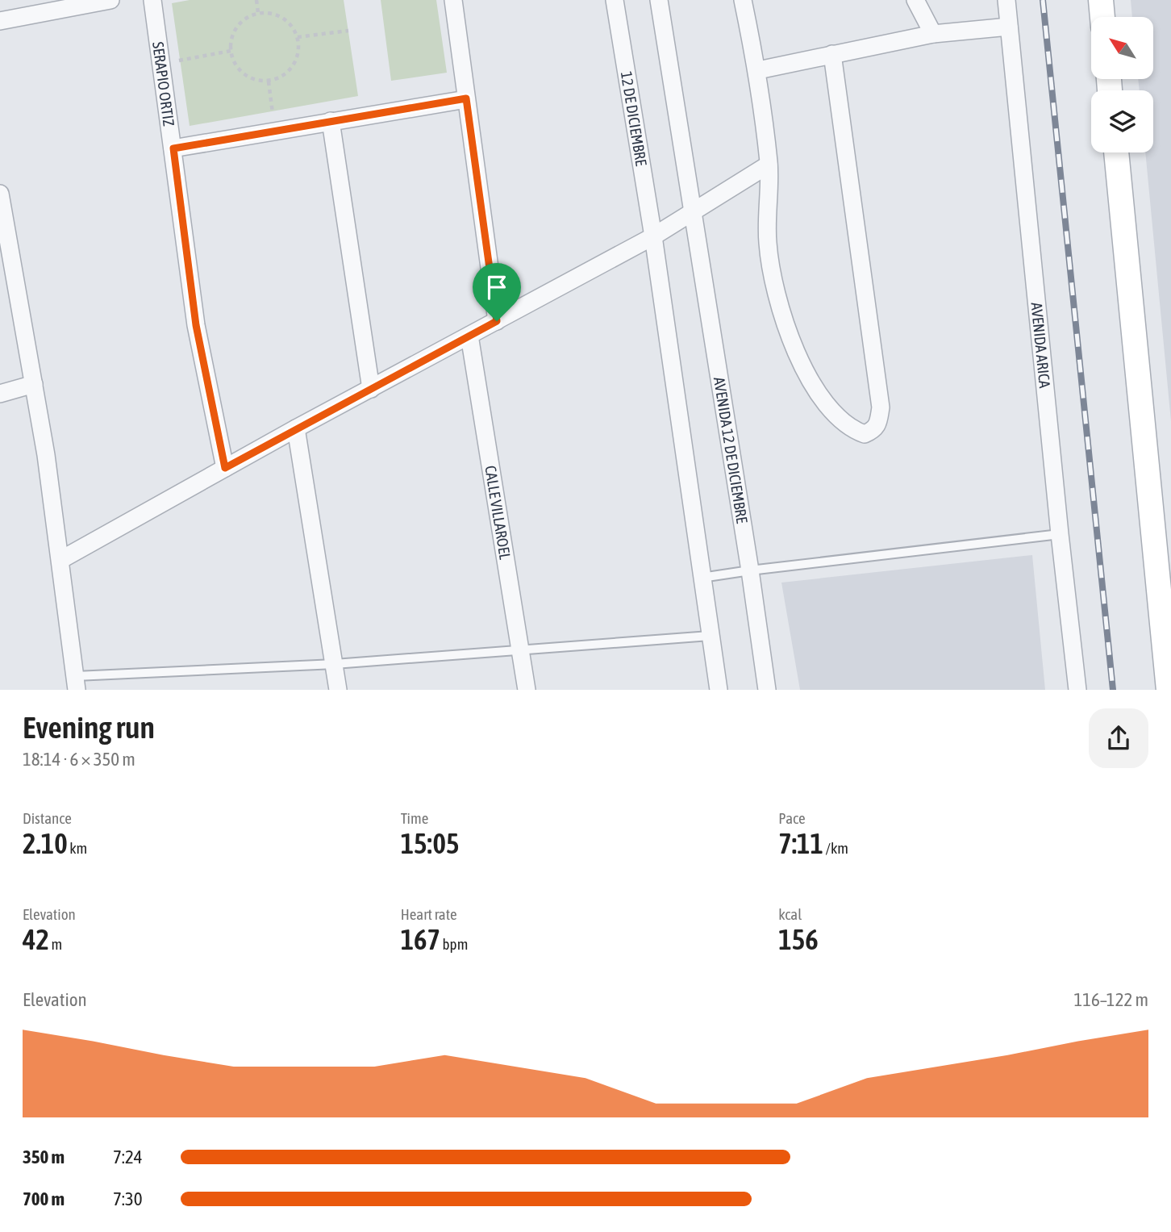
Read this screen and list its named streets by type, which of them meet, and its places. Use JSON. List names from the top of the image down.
{
  "streets": {
    "street": [
      "SERAPIO ORTIZ",
      "12 DE DICIEMBRE",
      "AVENIDA ARICA",
      "AVENIDA 12 DE DICIEMBRE",
      "CALLE VILLAROEL"
    ]
  },
  "north": "top left",
  "page": {
    "heading": ["Evening run", "18:14 · 6 × 350 m"],
    "stats": [
      ["Distance", "2.10 km"],
      ["Time", "15:05"],
      ["Pace", "7:11 /km"],
      ["Elevation", "42 m"],
      ["Heart rate", "167 bpm"],
      ["kcal", "156"]
    ],
    "chart": ["Elevation", "116–122 m"],
    "list": [
      {
        "name": "350 m",
        "note": "7:24"
      },
      {
        "name": "700 m",
        "note": "7:30"
      }
    ]
  }
}
